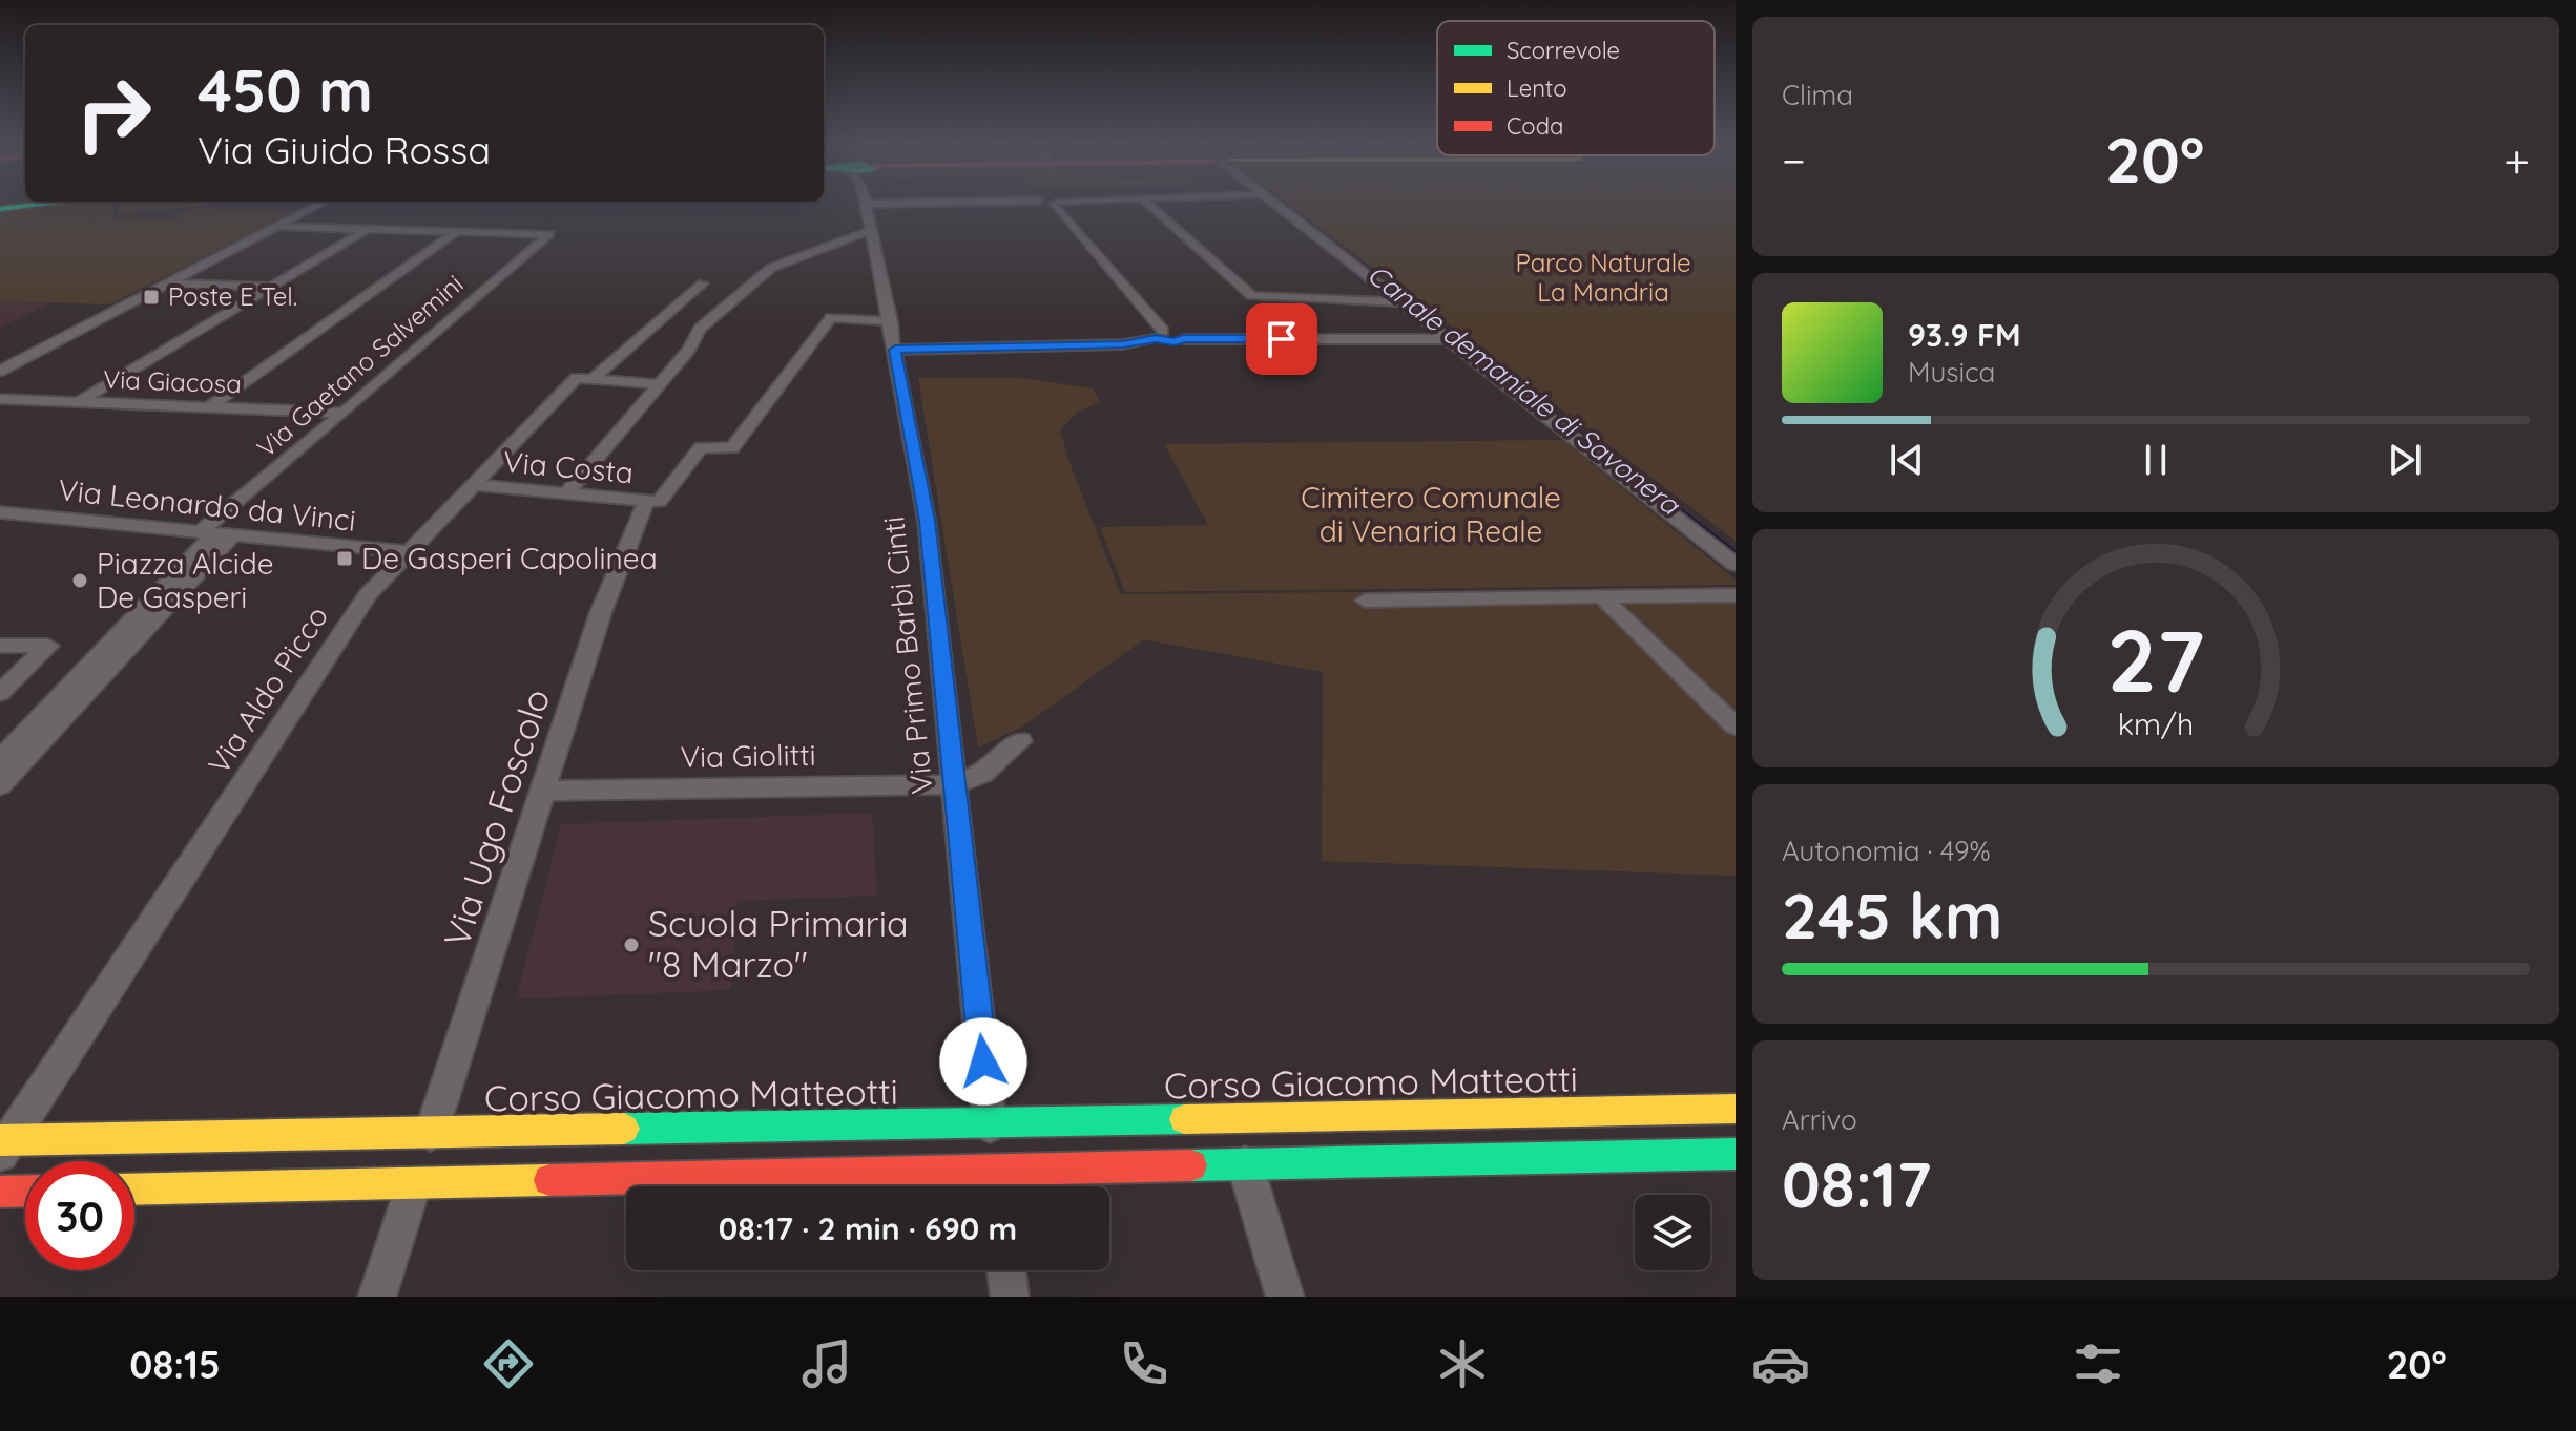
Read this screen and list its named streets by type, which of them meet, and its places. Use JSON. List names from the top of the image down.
{
  "streets": {
    "main road": ["Corso Giacomo Matteotti"],
    "street": [
      "Via Gaetano Salvemini",
      "Via Giacosa",
      "Via Costa",
      "Via Leonardo da Vinci",
      "Via Primo Barbi Cinti",
      "Via Aldo Picco",
      "Via Giolitti",
      "Via Ugo Foscolo"
    ]
  },
  "crossings": [
    ["Via Gaetano Salvemini", "Via Giacosa"],
    ["Via Gaetano Salvemini", "Via Leonardo da Vinci"],
    ["Via Costa", "Via Aldo Picco"],
    ["Via Costa", "Via Ugo Foscolo"],
    ["Via Leonardo da Vinci", "Via Aldo Picco"],
    ["Via Primo Barbi Cinti", "Via Giolitti"],
    ["Via Primo Barbi Cinti", "Via Ugo Foscolo"],
    ["Via Primo Barbi Cinti", "Corso Giacomo Matteotti"],
    ["Via Aldo Picco", "Corso Giacomo Matteotti"],
    ["Via Giolitti", "Via Ugo Foscolo"],
    ["Via Ugo Foscolo", "Corso Giacomo Matteotti"]
  ],
  "water": ["Canale demaniale di Savonera"],
  "parks": ["Parco Naturale La Mandria", "Cimitero Comunale di Venaria Reale"],
  "places": {
    "transit": ["Poste E Tel.", "De Gasperi Capolinea"],
    "other": ["Piazza Alcide De Gasperi", "Scuola Primaria \"8 Marzo\""]
  },
  "legend": ["Scorrevole", "Lento", "Coda"],
  "page": {
    "tile": [
      "Clima",
      ["Autonomia · 49%", "245 km"],
      ["Arrivo", "08:17"]
    ],
    "turn": ["450 m", "Via Giuido Rossa"],
    "heat": ["−", "20°", "+"],
    "song": ["93.9 FM", "Musica"],
    "limit": "30",
    "trip": "08:17 · 2 min · 690 m",
    "tabs": ["08:15", "20°"],
    "gauge": ["27", "km/h"]
  }
}
